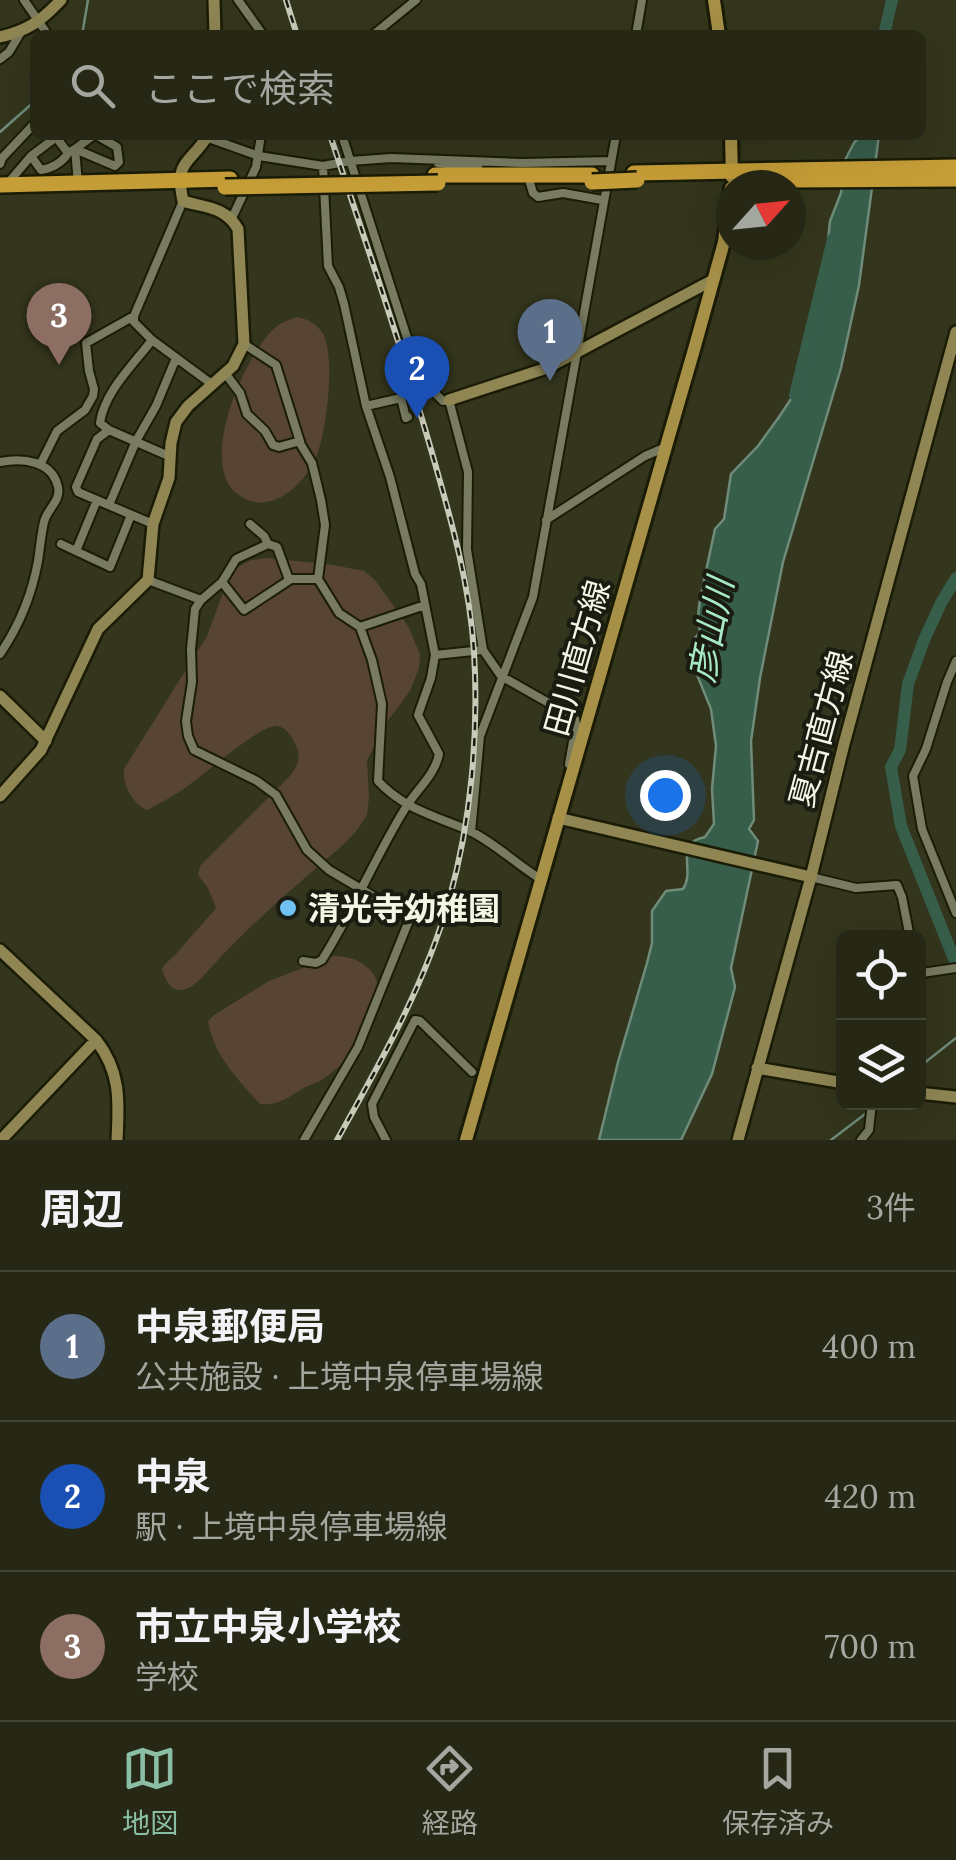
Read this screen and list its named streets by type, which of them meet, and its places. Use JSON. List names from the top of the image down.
{
  "streets": {
    "main road": ["田川直方線", "夏吉直方線"]
  },
  "water": ["彦山川"],
  "places": ["清光寺幼稚園"],
  "north": "top right",
  "page": {
    "search": "ここで検索",
    "pins": ["3", "1", "2"],
    "heading": ["周辺", "3件"],
    "list": [
      {
        "mark": "1",
        "name": "中泉郵便局",
        "note": "公共施設 · 上境中泉停車場線",
        "value": "400 m"
      },
      {
        "mark": "2",
        "name": "中泉",
        "note": "駅 · 上境中泉停車場線",
        "value": "420 m"
      },
      {
        "mark": "3",
        "name": "市立中泉小学校",
        "note": "学校",
        "value": "700 m"
      }
    ],
    "nav": ["地図", "経路", "保存済み"]
  }
}
